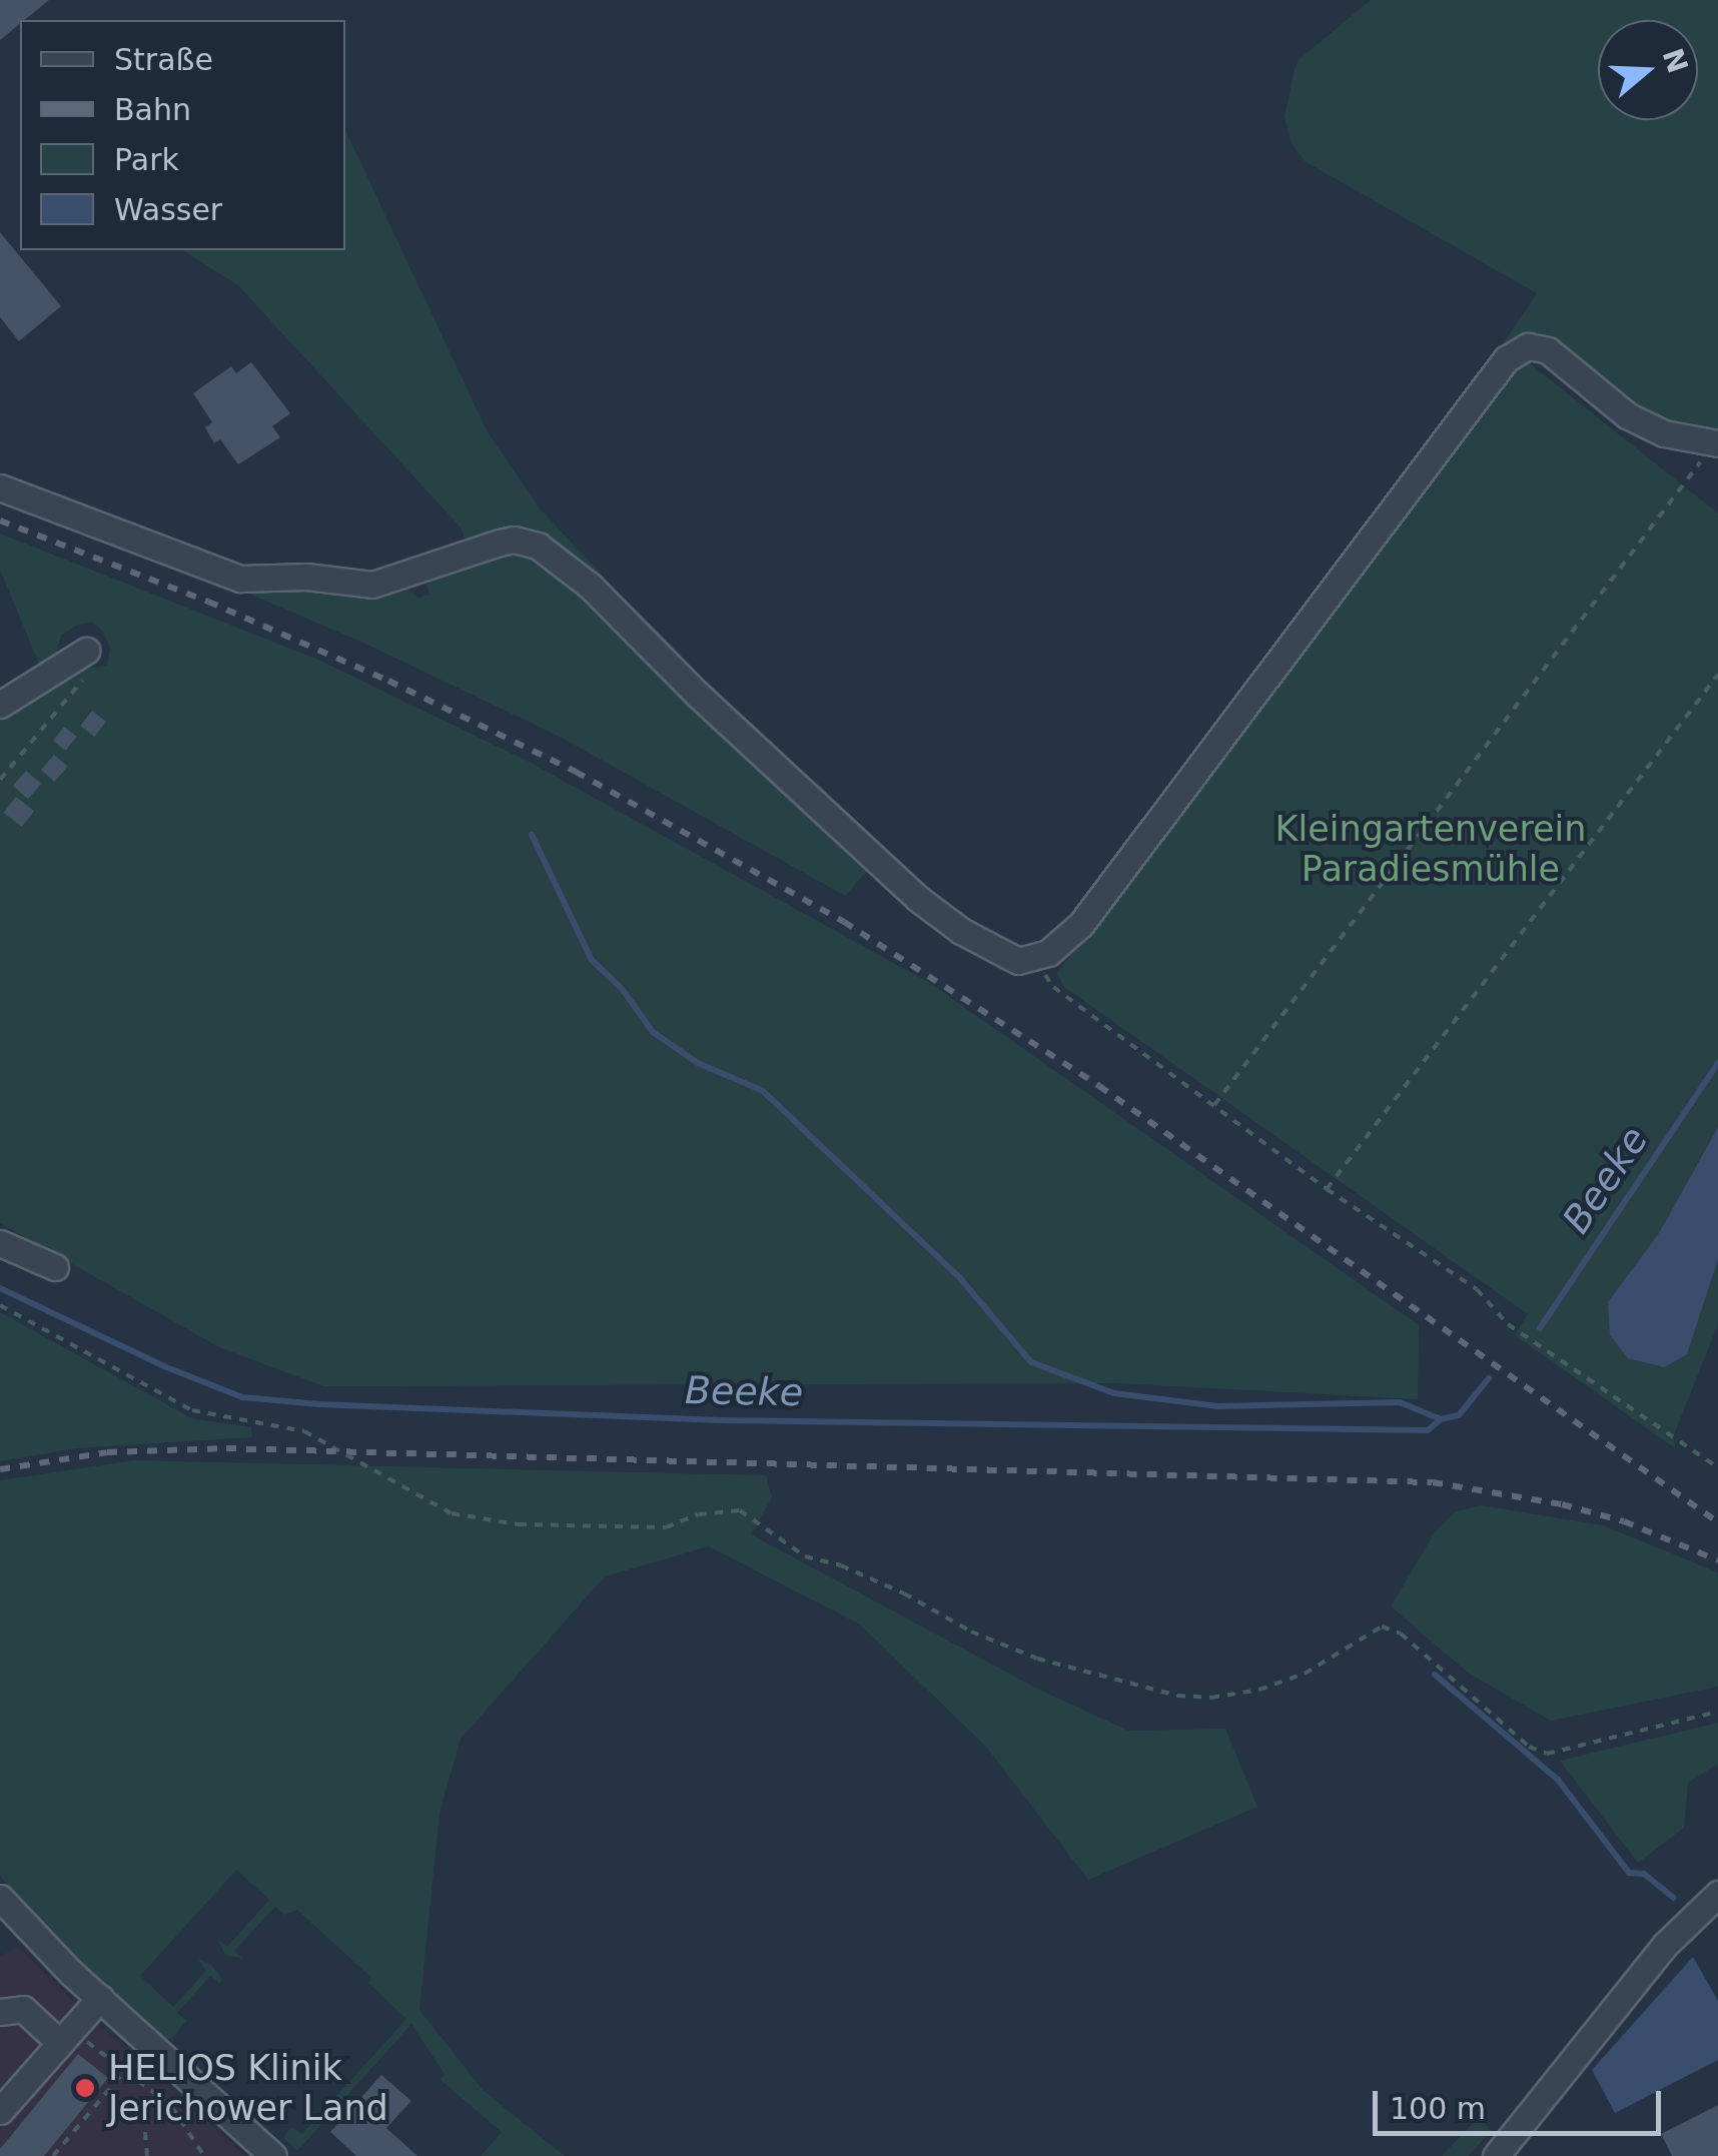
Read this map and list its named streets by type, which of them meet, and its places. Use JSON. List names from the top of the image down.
{
  "water": ["Beeke"],
  "parks": ["Kleingartenverein Paradiesmühle"],
  "places": ["HELIOS Klinik Jerichower Land"],
  "legend": [
    "Straße",
    "Bahn",
    "Park",
    "Wasser"
  ],
  "scale_bar": "100 m",
  "north": "right"
}
